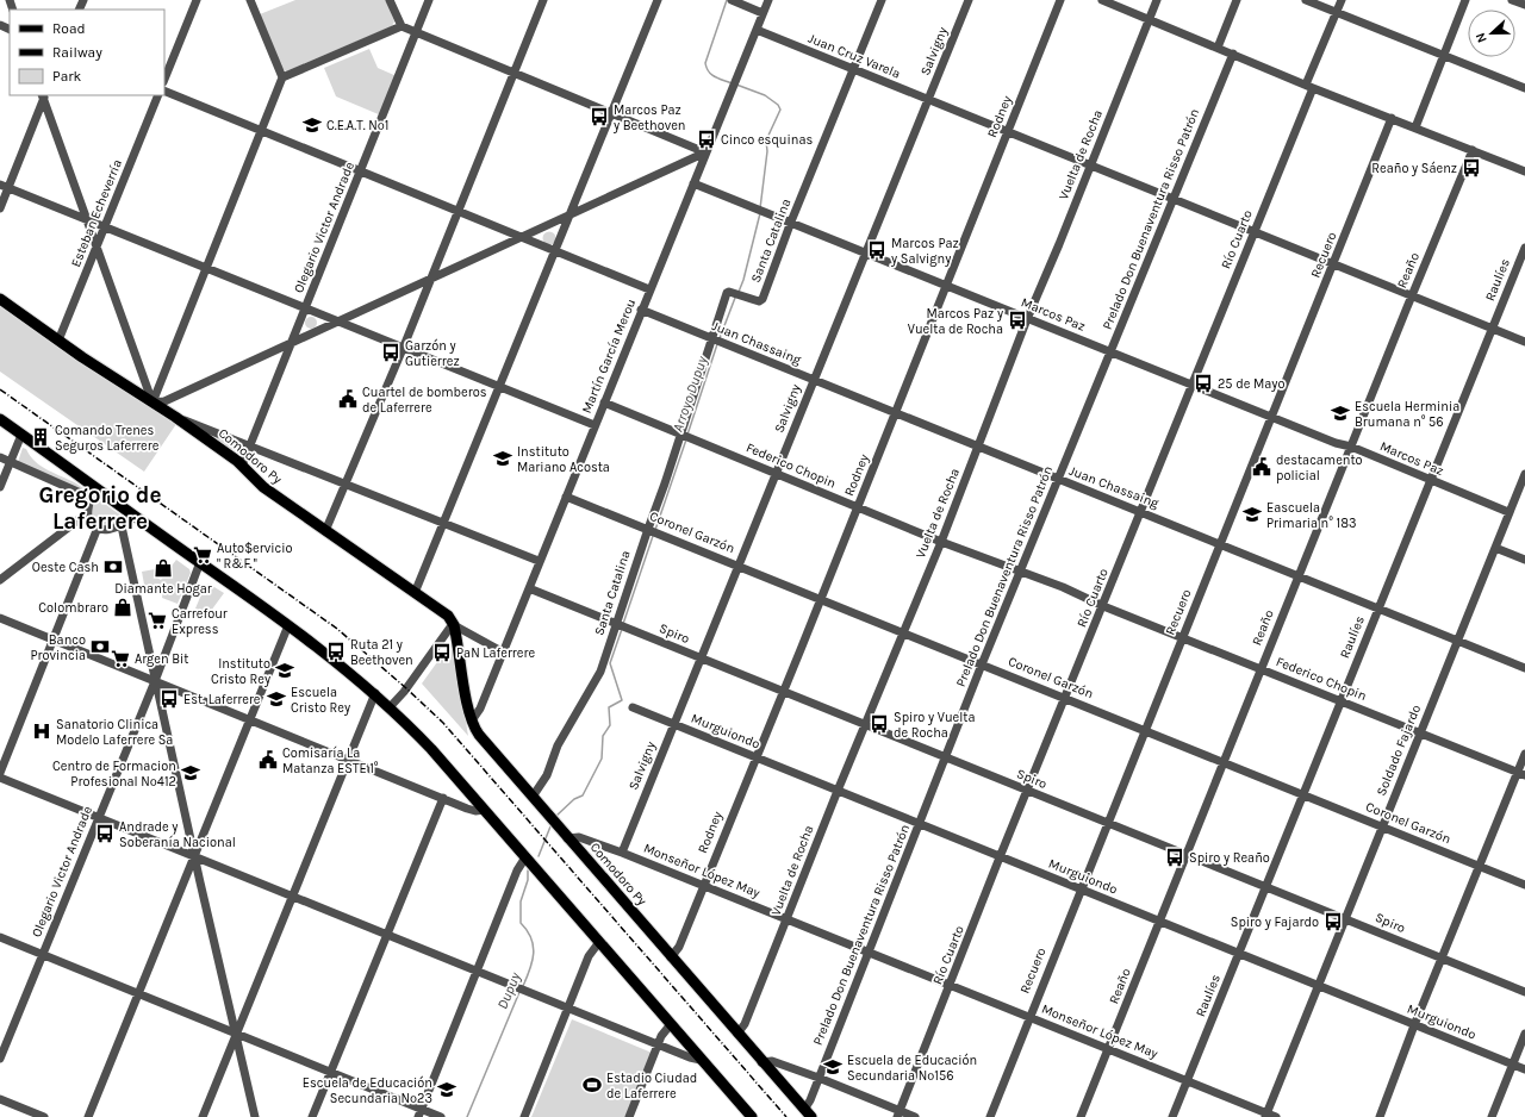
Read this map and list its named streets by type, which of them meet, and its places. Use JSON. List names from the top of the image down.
{
  "streets": {
    "main road": ["Comodoro Py"],
    "street": [
      "Salvigny",
      "Juan Cruz Varela",
      "Rodney",
      "Vuelta de Rocha",
      "Esteban Echeverría",
      "Prelado Don Buenaventura Risso Patrón",
      "Olegario Victor Andrade",
      "Río Cuarto",
      "Santa Catalina",
      "Recuero",
      "Reaño",
      "Raulíes",
      "Marcos Paz",
      "Juan Chassaing",
      "Martín García Merou",
      "Federico Chopin",
      "Coronel Garzón",
      "Spiro",
      "Murguiondo",
      "Soldado Fajardo",
      "Monseñor López May"
    ]
  },
  "crossings": [
    ["Salvigny", "Juan Cruz Varela"],
    ["Salvigny", "Marcos Paz"],
    ["Salvigny", "Juan Chassaing"],
    ["Salvigny", "Federico Chopin"],
    ["Salvigny", "Coronel Garzón"],
    ["Salvigny", "Spiro"],
    ["Salvigny", "Murguiondo"],
    ["Salvigny", "Monseñor López May"],
    ["Juan Cruz Varela", "Rodney"],
    ["Juan Cruz Varela", "Vuelta de Rocha"],
    ["Juan Cruz Varela", "Prelado Don Buenaventura Risso Patrón"],
    ["Juan Cruz Varela", "Río Cuarto"],
    ["Juan Cruz Varela", "Santa Catalina"],
    ["Juan Cruz Varela", "Recuero"],
    ["Juan Cruz Varela", "Reaño"],
    ["Juan Cruz Varela", "Raulíes"],
    ["Juan Cruz Varela", "Martín García Merou"],
    ["Rodney", "Marcos Paz"],
    ["Rodney", "Juan Chassaing"],
    ["Rodney", "Comodoro Py"],
    ["Rodney", "Federico Chopin"],
    ["Rodney", "Coronel Garzón"],
    ["Rodney", "Spiro"],
    ["Rodney", "Murguiondo"],
    ["Rodney", "Monseñor López May"],
    ["Vuelta de Rocha", "Marcos Paz"],
    ["Vuelta de Rocha", "Juan Chassaing"],
    ["Vuelta de Rocha", "Comodoro Py"],
    ["Vuelta de Rocha", "Federico Chopin"],
    ["Vuelta de Rocha", "Coronel Garzón"],
    ["Vuelta de Rocha", "Spiro"],
    ["Vuelta de Rocha", "Murguiondo"],
    ["Vuelta de Rocha", "Monseñor López May"],
    ["Esteban Echeverría", "Comodoro Py"],
    ["Prelado Don Buenaventura Risso Patrón", "Marcos Paz"],
    ["Prelado Don Buenaventura Risso Patrón", "Juan Chassaing"],
    ["Prelado Don Buenaventura Risso Patrón", "Comodoro Py"],
    ["Prelado Don Buenaventura Risso Patrón", "Federico Chopin"],
    ["Prelado Don Buenaventura Risso Patrón", "Coronel Garzón"],
    ["Prelado Don Buenaventura Risso Patrón", "Spiro"],
    ["Prelado Don Buenaventura Risso Patrón", "Murguiondo"],
    ["Prelado Don Buenaventura Risso Patrón", "Monseñor López May"],
    ["Olegario Victor Andrade", "Comodoro Py"],
    ["Río Cuarto", "Marcos Paz"],
    ["Río Cuarto", "Juan Chassaing"],
    ["Río Cuarto", "Federico Chopin"],
    ["Río Cuarto", "Coronel Garzón"],
    ["Río Cuarto", "Spiro"],
    ["Río Cuarto", "Murguiondo"],
    ["Río Cuarto", "Monseñor López May"],
    ["Santa Catalina", "Marcos Paz"],
    ["Santa Catalina", "Juan Chassaing"],
    ["Santa Catalina", "Comodoro Py"],
    ["Santa Catalina", "Federico Chopin"],
    ["Santa Catalina", "Coronel Garzón"],
    ["Santa Catalina", "Spiro"],
    ["Recuero", "Marcos Paz"],
    ["Recuero", "Juan Chassaing"],
    ["Recuero", "Federico Chopin"],
    ["Recuero", "Coronel Garzón"],
    ["Recuero", "Spiro"],
    ["Recuero", "Murguiondo"],
    ["Recuero", "Monseñor López May"],
    ["Reaño", "Marcos Paz"],
    ["Reaño", "Juan Chassaing"],
    ["Reaño", "Federico Chopin"],
    ["Reaño", "Coronel Garzón"],
    ["Reaño", "Spiro"],
    ["Reaño", "Murguiondo"],
    ["Reaño", "Monseñor López May"],
    ["Raulíes", "Marcos Paz"],
    ["Raulíes", "Juan Chassaing"],
    ["Raulíes", "Federico Chopin"],
    ["Raulíes", "Coronel Garzón"],
    ["Raulíes", "Spiro"],
    ["Raulíes", "Murguiondo"],
    ["Raulíes", "Monseñor López May"],
    ["Marcos Paz", "Martín García Merou"],
    ["Marcos Paz", "Soldado Fajardo"],
    ["Juan Chassaing", "Martín García Merou"],
    ["Juan Chassaing", "Soldado Fajardo"],
    ["Martín García Merou", "Comodoro Py"],
    ["Martín García Merou", "Federico Chopin"],
    ["Martín García Merou", "Coronel Garzón"],
    ["Martín García Merou", "Spiro"],
    ["Comodoro Py", "Monseñor López May"],
    ["Federico Chopin", "Soldado Fajardo"],
    ["Coronel Garzón", "Soldado Fajardo"],
    ["Spiro", "Soldado Fajardo"],
    ["Murguiondo", "Soldado Fajardo"],
    ["Soldado Fajardo", "Monseñor López May"]
  ],
  "districts": ["Gregorio de Laferrere"],
  "water": ["Arroyo Dupuy", "Dupuy"],
  "places": {
    "bus stop": [
      "Marcos Paz y Beethoven",
      "Cinco esquinas",
      "Reaño y Sáenz",
      "Marcos Paz y Salvigny",
      "Marcos Paz y Vuelta de Rocha",
      "Garzón y Gutierrez",
      "25 de Mayo",
      "Ruta 21 y Beethoven",
      "PaN Laferrere",
      "Est. Laferrere",
      "Spiro y Vuelta de Rocha",
      "Andrade y Soberanía Nacional",
      "Spiro y Reaño",
      "Spiro y Fajardo"
    ],
    "school or university": [
      "C.E.A.T. Nº1",
      "Escuela Herminia Brumana n° 56",
      "Instituto Mariano Acosta",
      "Eascuela Primaria n° 183",
      "Instituto Cristo Rey",
      "Escuela Cristo Rey",
      "Centro de Formacion Profesional Nº412",
      "Escuela de Educación Secundaria Nº156",
      "Escuela de Educación Secundaria Nº23"
    ],
    "public building": ["Cuartel de bomberos de Laferrere", "destacamento policial", "Comisaría La Matanza ESTE 1°"],
    "building": ["Comando Trenes Seguros Laferrere"],
    "supermarket": ["Auto$ervicio '' R&F ''", "Carrefour Express", "Argen Bit"],
    "bank": ["Oeste Cash", "Banco Provincia"],
    "shop": ["Diamante Hogar", "Colombraro"],
    "hospital": ["Sanatorio Clinica Modelo Laferrere Sa"],
    "sports": ["Estadio Ciudad de Laferrere"]
  },
  "legend": ["Road", "Railway", "Park"],
  "north": "left"
}
